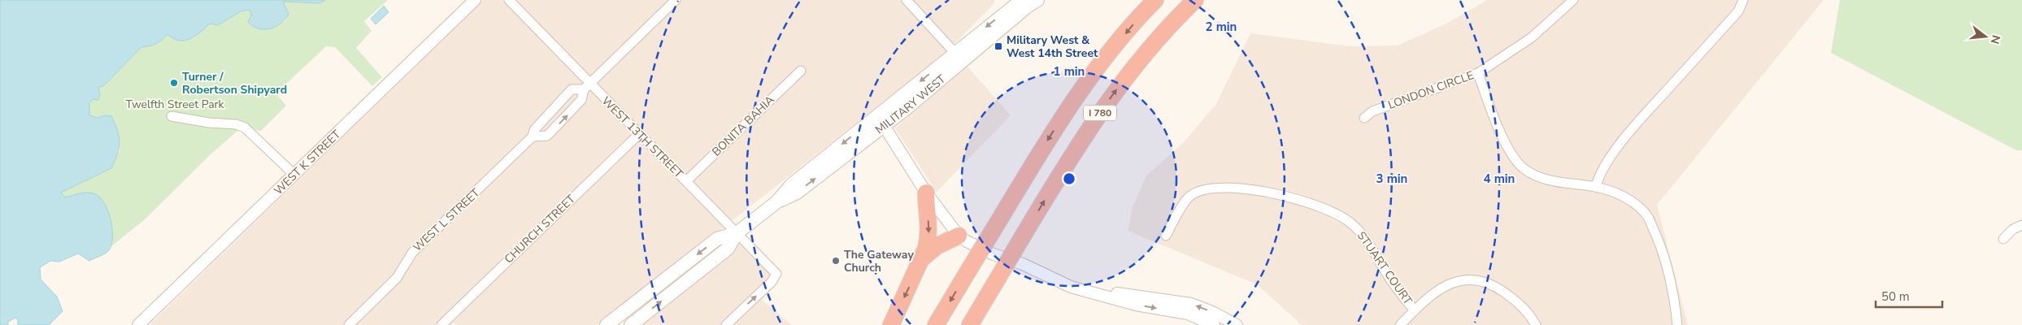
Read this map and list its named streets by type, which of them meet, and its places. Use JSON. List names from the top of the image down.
{
  "streets": {
    "highway": ["I 780"],
    "main road": ["MILITARY WEST"],
    "street": [
      "LONDON CIRCLE",
      "BONITA BAHIA",
      "WEST 13TH STREET",
      "WEST K STREET",
      "WEST L STREET",
      "CHURCH STREET",
      "STUART COURT"
    ]
  },
  "crossings": [
    ["MILITARY WEST", "WEST 13TH STREET"],
    ["BONITA BAHIA", "WEST 13TH STREET"],
    ["WEST 13TH STREET", "WEST L STREET"],
    ["WEST 13TH STREET", "CHURCH STREET"]
  ],
  "parks": ["Twelfth Street Park"],
  "places": {
    "transit": ["Military West & West 14th Street"],
    "other": ["Turner / Robertson Shipyard", "The Gateway Church"]
  },
  "scale_bar": "50 m",
  "north": "right",
  "rings": [
    "2 min",
    "1 min",
    "3 min",
    "4 min"
  ]
}
